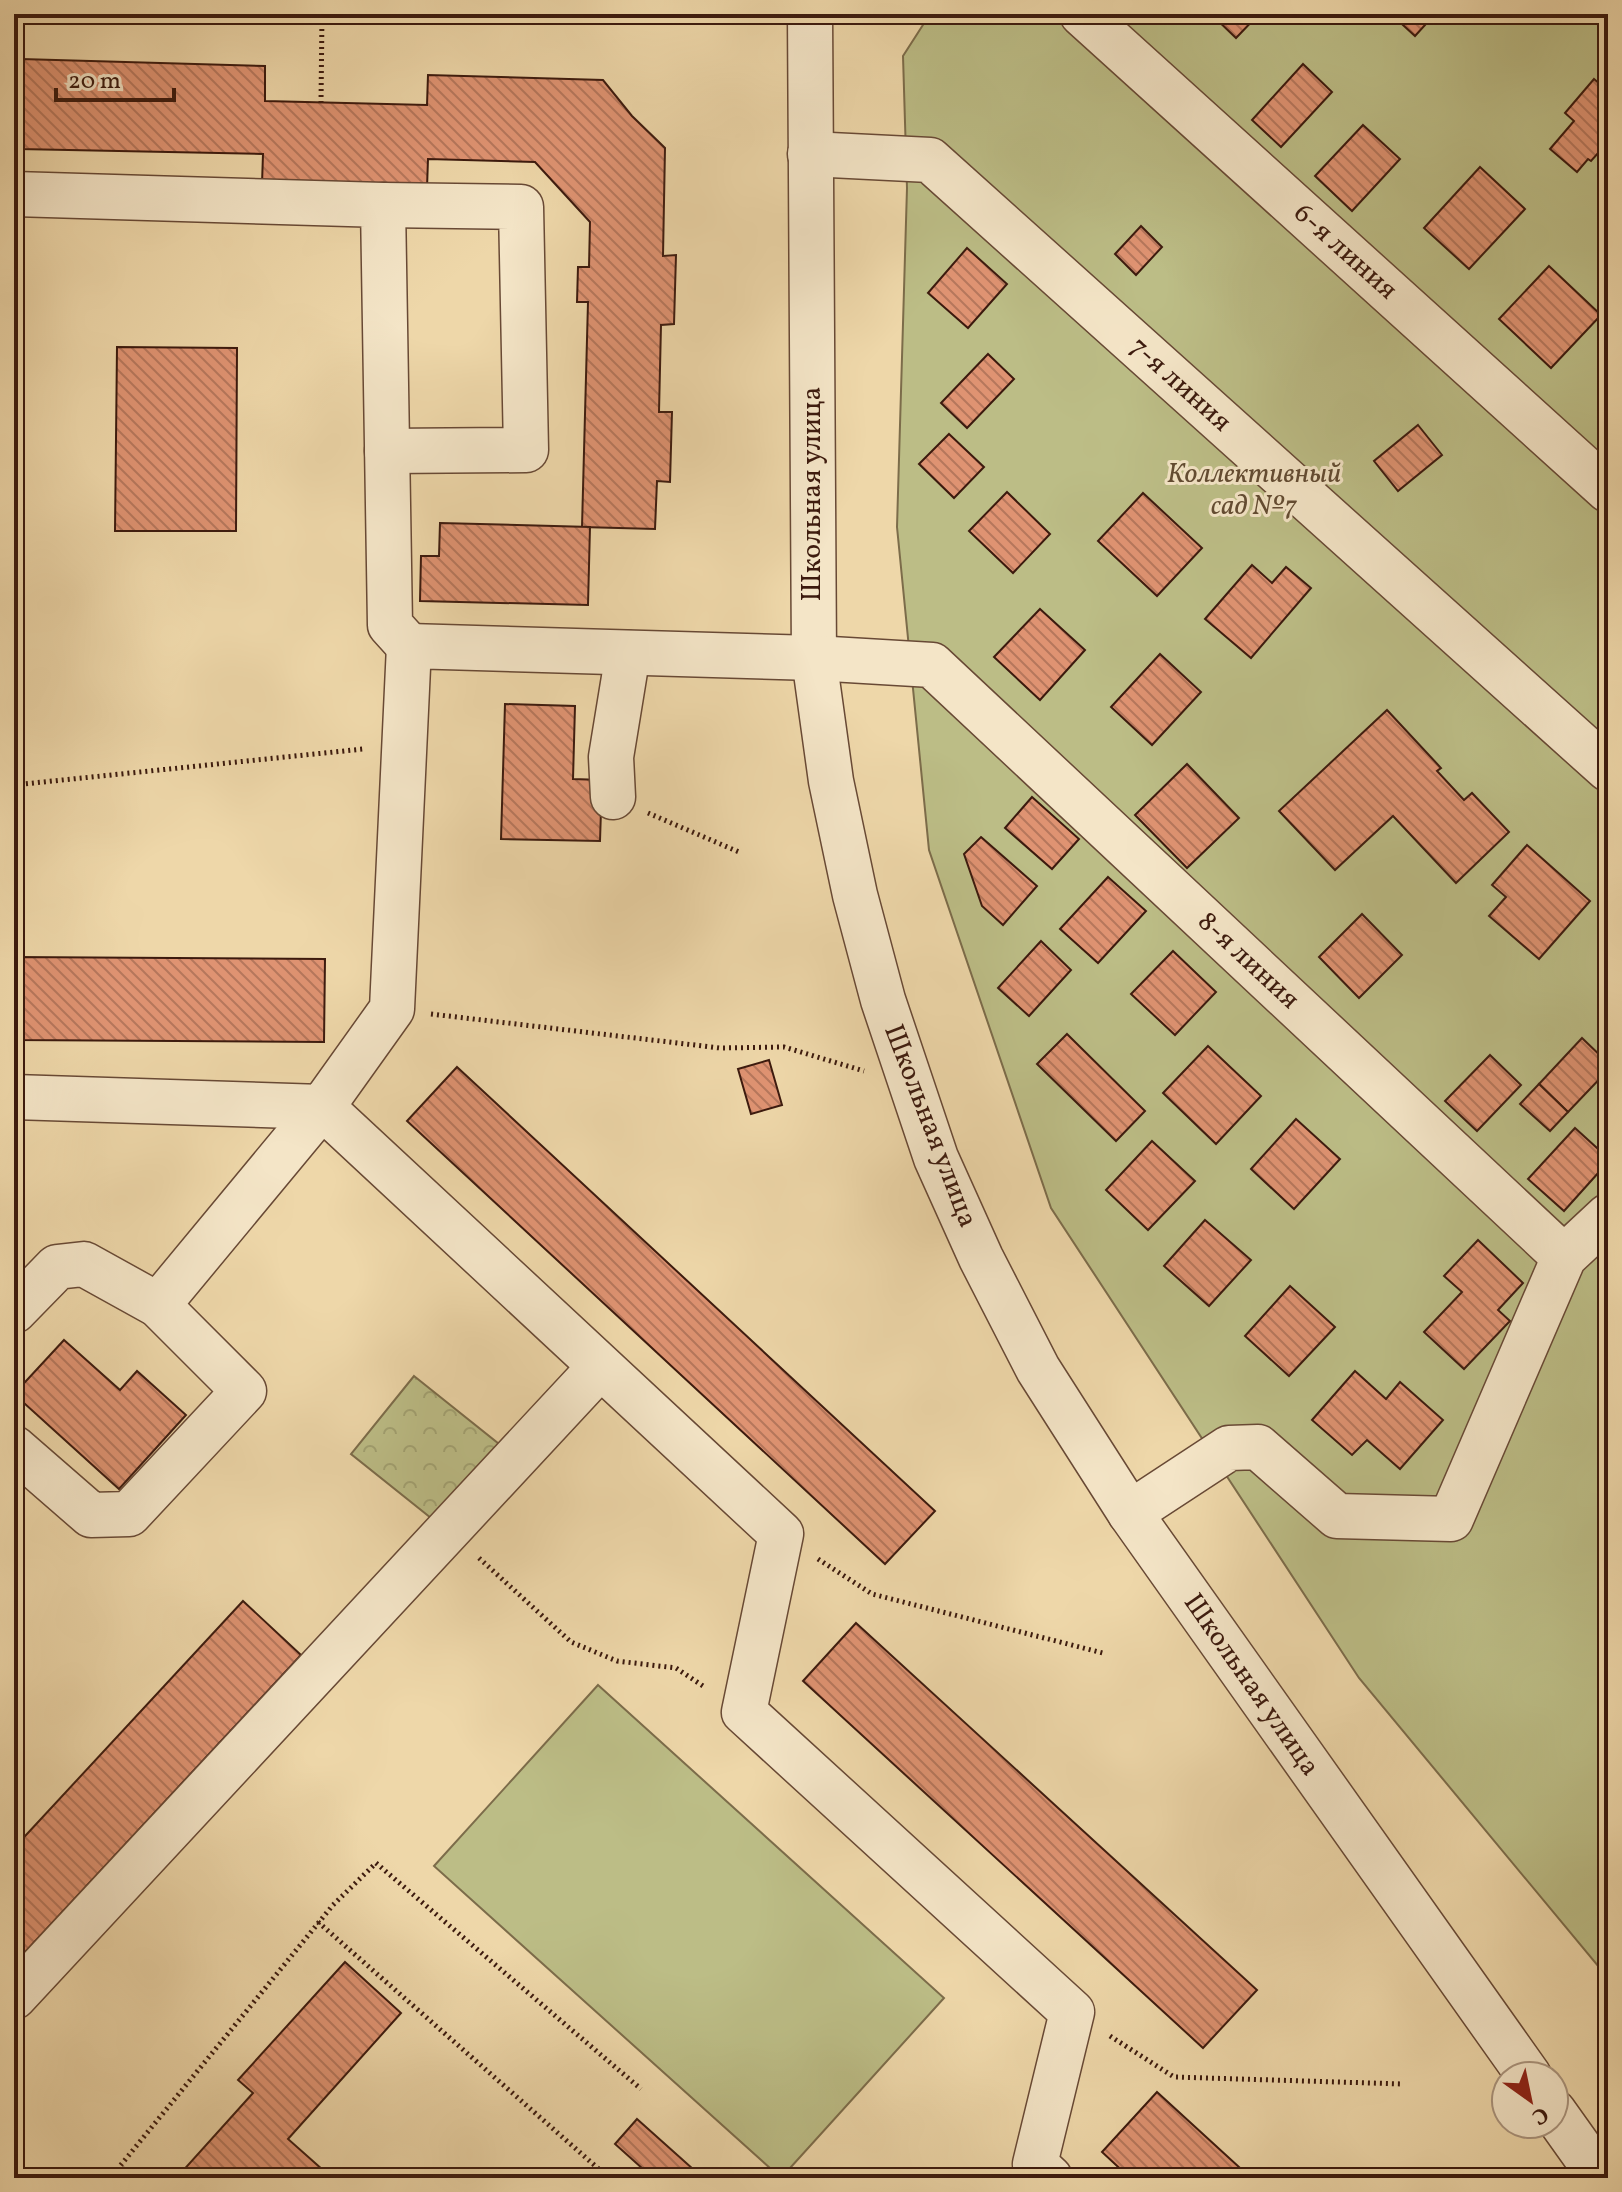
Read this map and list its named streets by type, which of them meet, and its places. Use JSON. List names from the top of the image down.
{
  "streets": {
    "street": [
      "6-я линия",
      "7-я линия",
      "Школьная улица",
      "8-я линия"
    ]
  },
  "crossings": [
    ["7-я линия", "Школьная улица"],
    ["Школьная улица", "8-я линия"]
  ],
  "parks": ["Коллективный сад №7"],
  "scale_bar": "20 m",
  "north": "bottom right"
}
